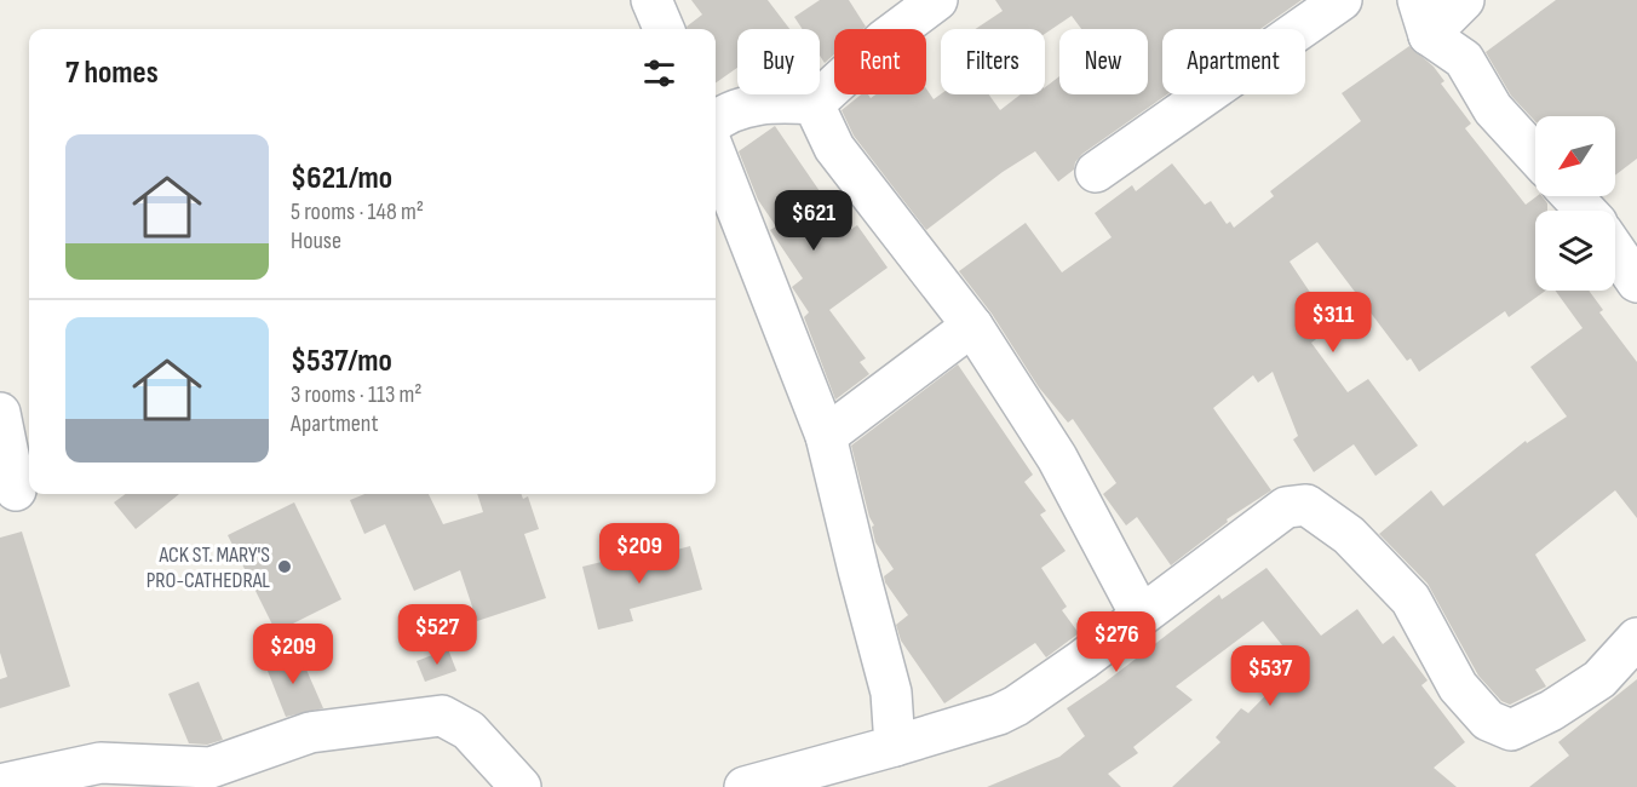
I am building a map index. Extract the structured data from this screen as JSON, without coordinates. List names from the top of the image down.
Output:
{
  "places": ["ACK ST. MARY'S PRO-CATHEDRAL"],
  "north": "bottom left",
  "page": {
    "chip": [
      "Buy",
      "Rent",
      "Filters",
      "New",
      "Apartment"
    ],
    "heading": "7 homes",
    "list": [
      {
        "name": "$621/mo",
        "note": "5 rooms · 148 m² · House"
      },
      {
        "name": "$537/mo",
        "note": "3 rooms · 113 m² · Apartment"
      }
    ],
    "price": [
      "$621",
      "$311",
      "$209",
      "$527",
      "$276",
      "$209",
      "$537"
    ]
  }
}
